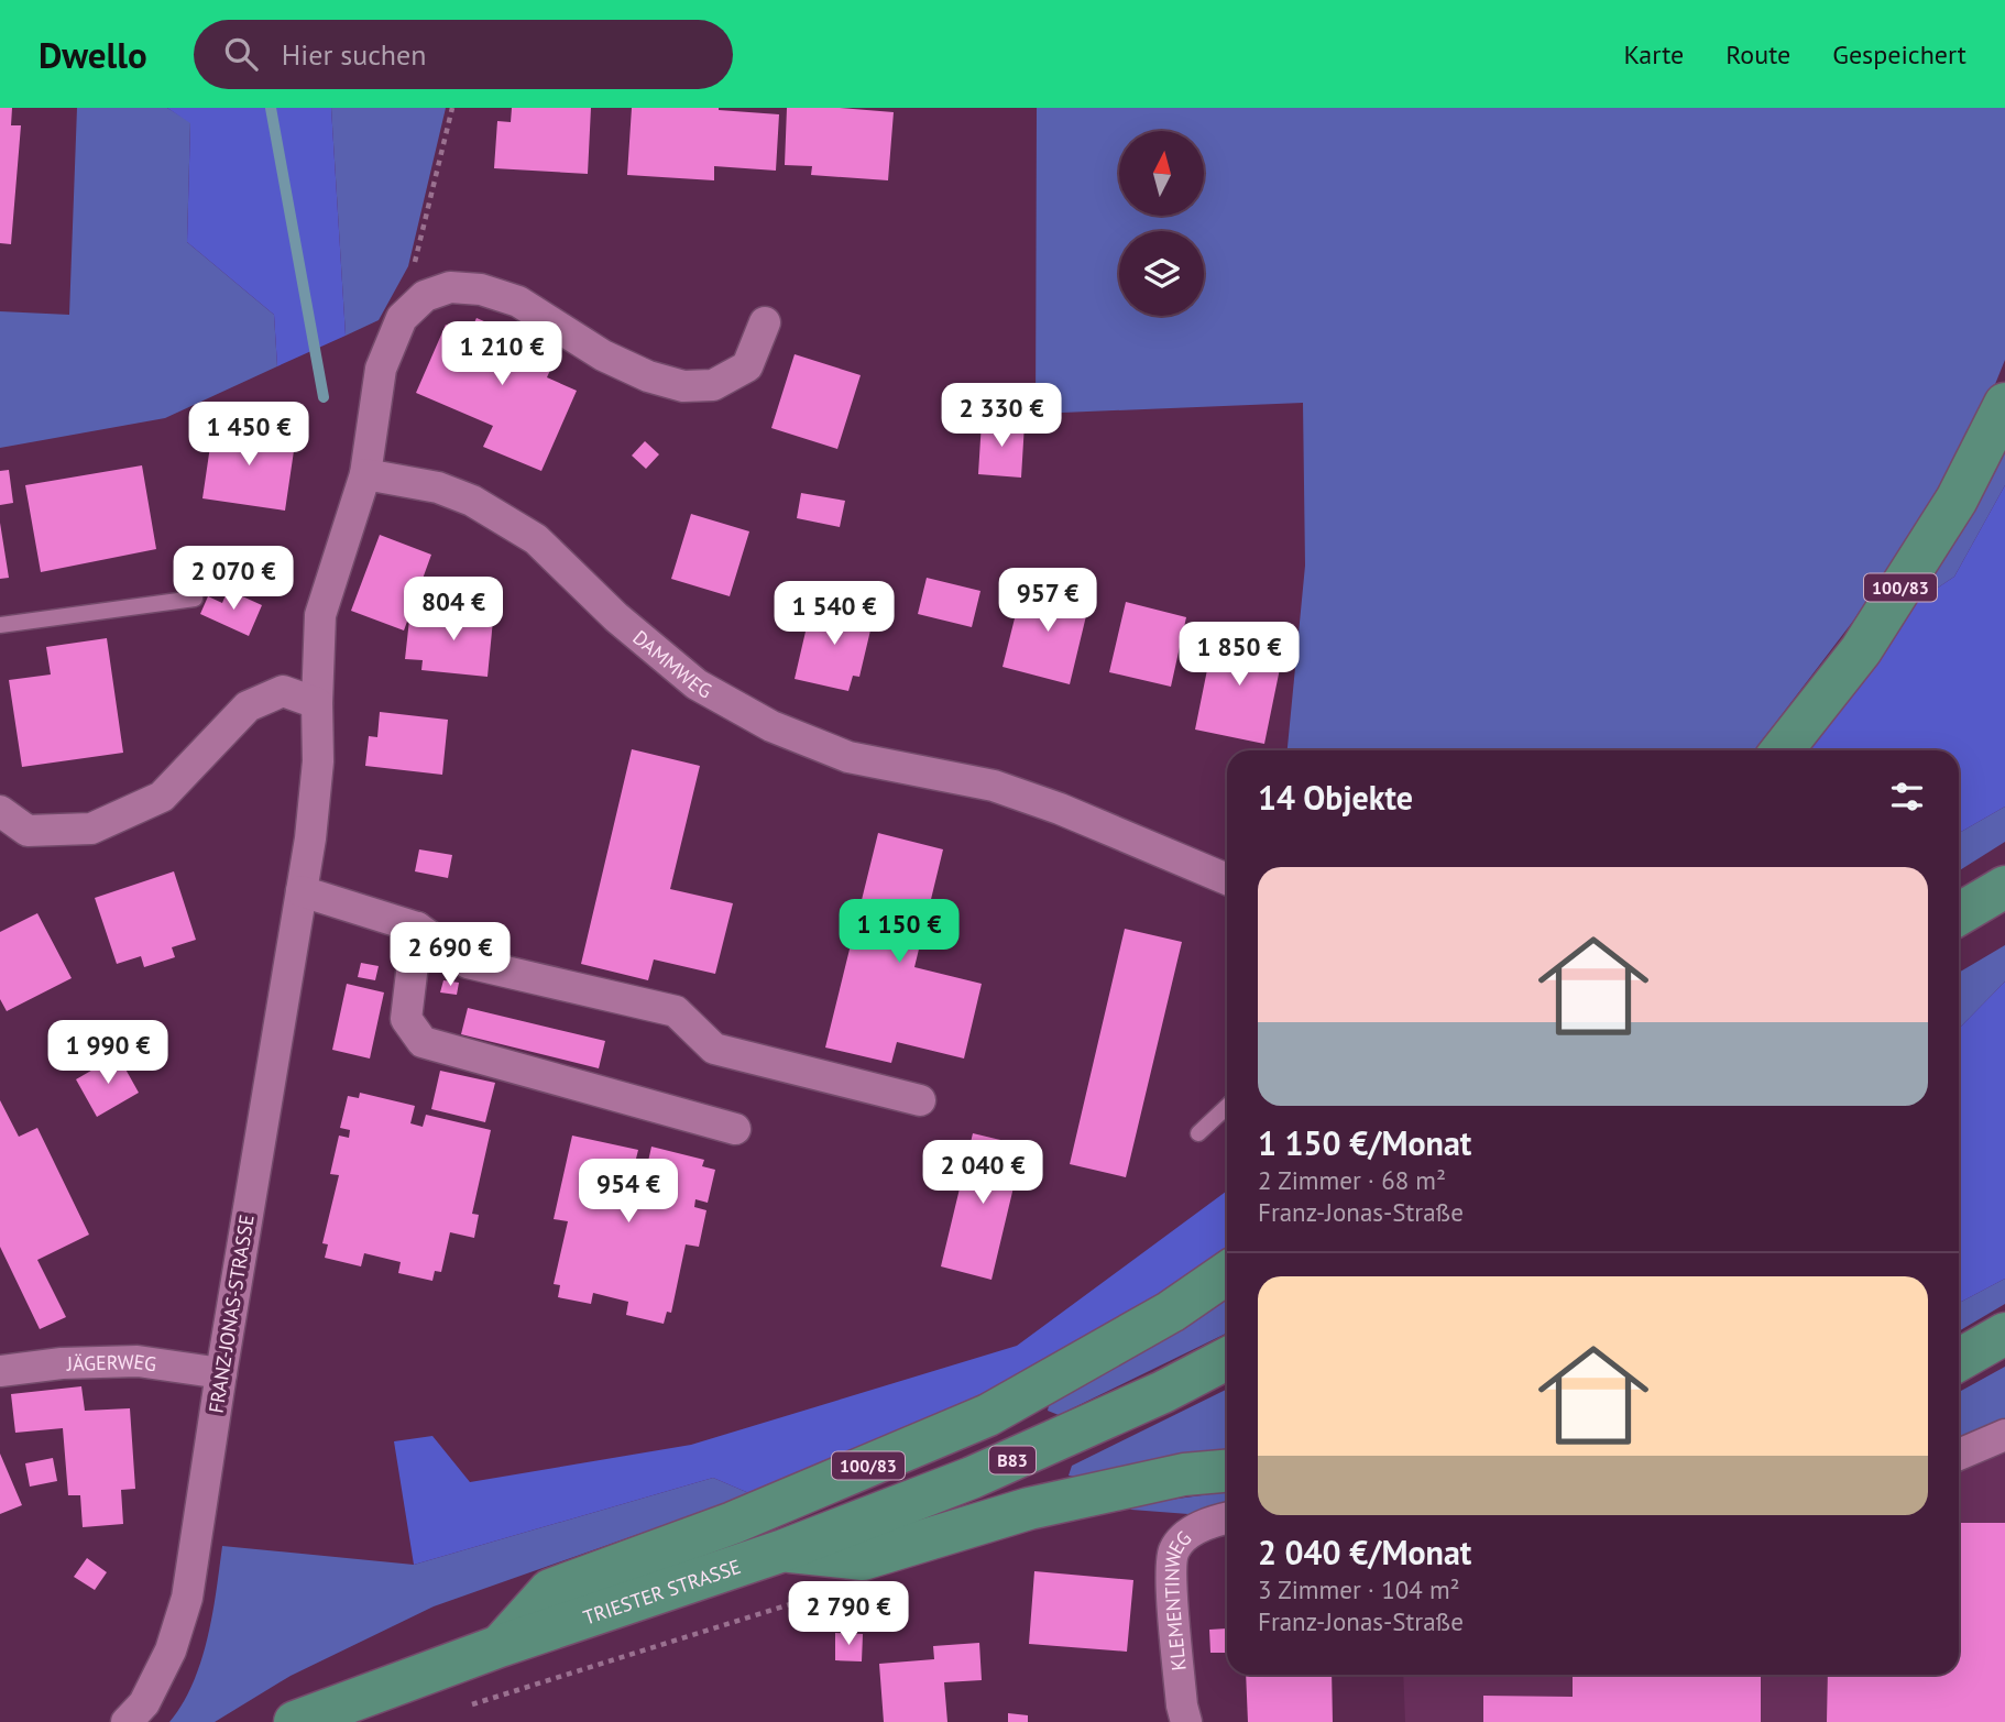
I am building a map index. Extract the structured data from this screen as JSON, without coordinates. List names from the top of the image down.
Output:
{
  "streets": {
    "main road": ["100/83", "B83", "TRIESTER STRASSE"],
    "street": [
      "DAMMWEG",
      "FRANZ-JONAS-STRASSE",
      "JÄGERWEG",
      "KLEMENTINWEG"
    ]
  },
  "crossings": [
    ["100/83", "TRIESTER STRASSE"],
    ["FRANZ-JONAS-STRASSE", "JÄGERWEG"]
  ],
  "north": "top",
  "page": {
    "header": "Dwello",
    "search": "Hier suchen",
    "nav": ["Karte", "Route", "Gespeichert"],
    "price": [
      "1 210 €",
      "2 330 €",
      "1 450 €",
      "2 070 €",
      "957 €",
      "804 €",
      "1 540 €",
      "1 850 €",
      "1 150 €",
      "2 690 €",
      "1 990 €",
      "2 040 €",
      "954 €",
      "2 790 €"
    ],
    "heading": "14 Objekte",
    "list": [
      {
        "name": "1 150 €/Monat",
        "note": "2 Zimmer · 68 m² · Franz-Jonas-Straße"
      },
      {
        "name": "2 040 €/Monat",
        "note": "3 Zimmer · 104 m² · Franz-Jonas-Straße"
      }
    ]
  }
}
